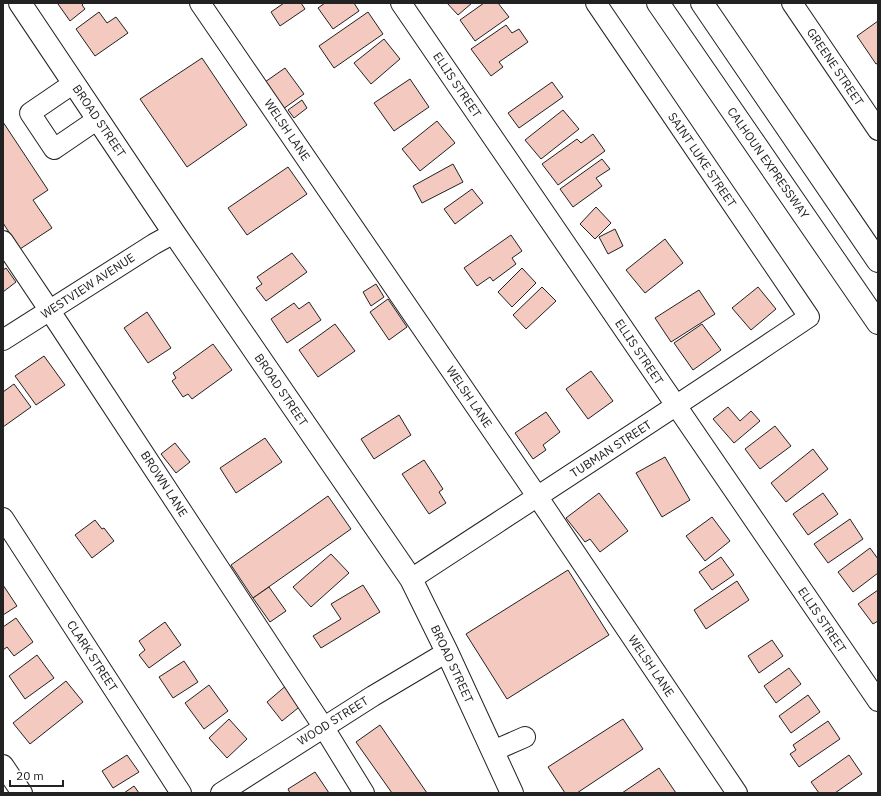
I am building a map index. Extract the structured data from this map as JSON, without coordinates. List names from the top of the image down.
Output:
{
  "streets": {
    "main road": ["BROAD STREET", "CALHOUN EXPRESSWAY"],
    "street": [
      "GREENE STREET",
      "ELLIS STREET",
      "WELSH LANE",
      "SAINT LUKE STREET",
      "WESTVIEW AVENUE",
      "TUBMAN STREET",
      "BROWN LANE",
      "CLARK STREET",
      "WOOD STREET"
    ]
  },
  "crossings": [
    ["ELLIS STREET", "TUBMAN STREET"],
    ["BROAD STREET", "WESTVIEW AVENUE"],
    ["BROAD STREET", "TUBMAN STREET"],
    ["BROAD STREET", "WOOD STREET"],
    ["WELSH LANE", "TUBMAN STREET"],
    ["SAINT LUKE STREET", "TUBMAN STREET"],
    ["WESTVIEW AVENUE", "BROWN LANE"],
    ["BROWN LANE", "WOOD STREET"]
  ],
  "scale_bar": "20 m"
}
